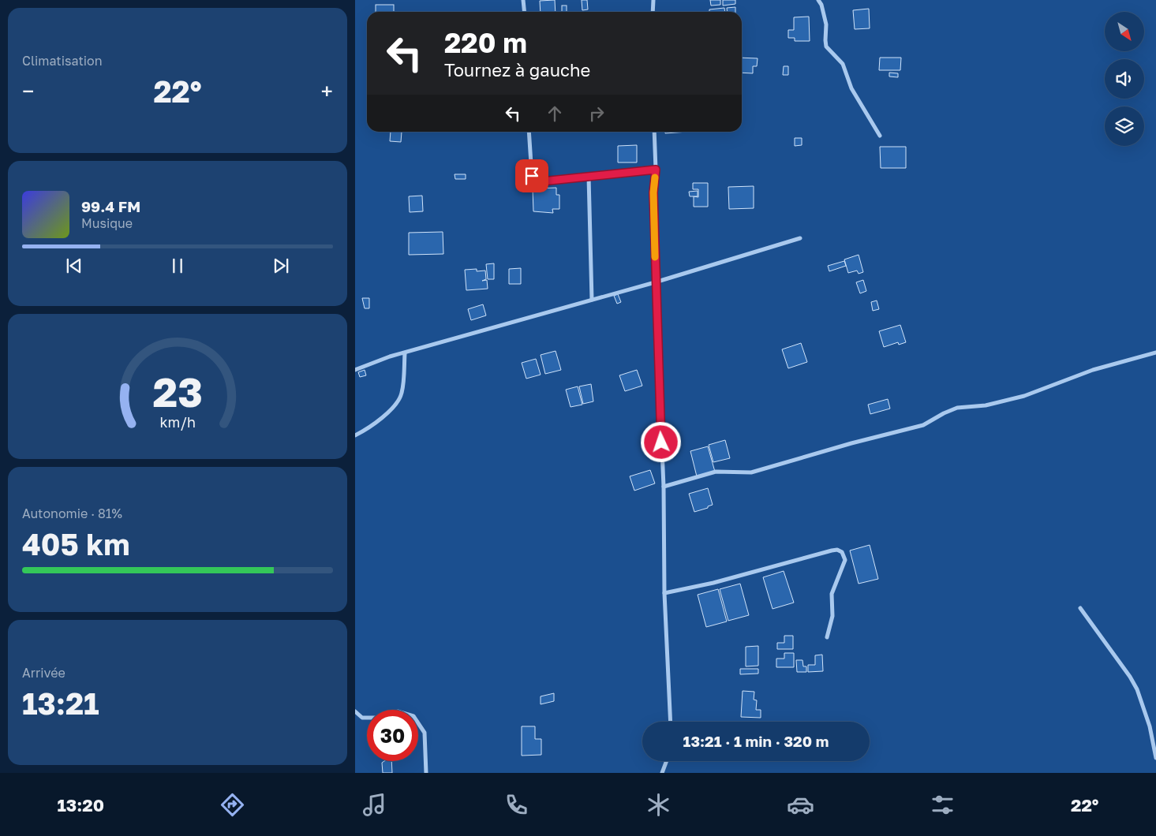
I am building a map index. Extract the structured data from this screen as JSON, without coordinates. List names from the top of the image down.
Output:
{
  "north": "bottom right",
  "page": {
    "tile": [
      "Climatisation",
      ["Autonomie · 81%", "405 km"],
      ["Arrivée", "13:21"]
    ],
    "turn": ["220 m", "Tournez à gauche"],
    "heat": ["−", "22°", "+"],
    "song": ["99.4 FM", "Musique"],
    "limit": "30",
    "trip": "13:21 · 1 min · 320 m",
    "tabs": ["13:20", "22°"],
    "gauge": ["23", "km/h"]
  }
}
